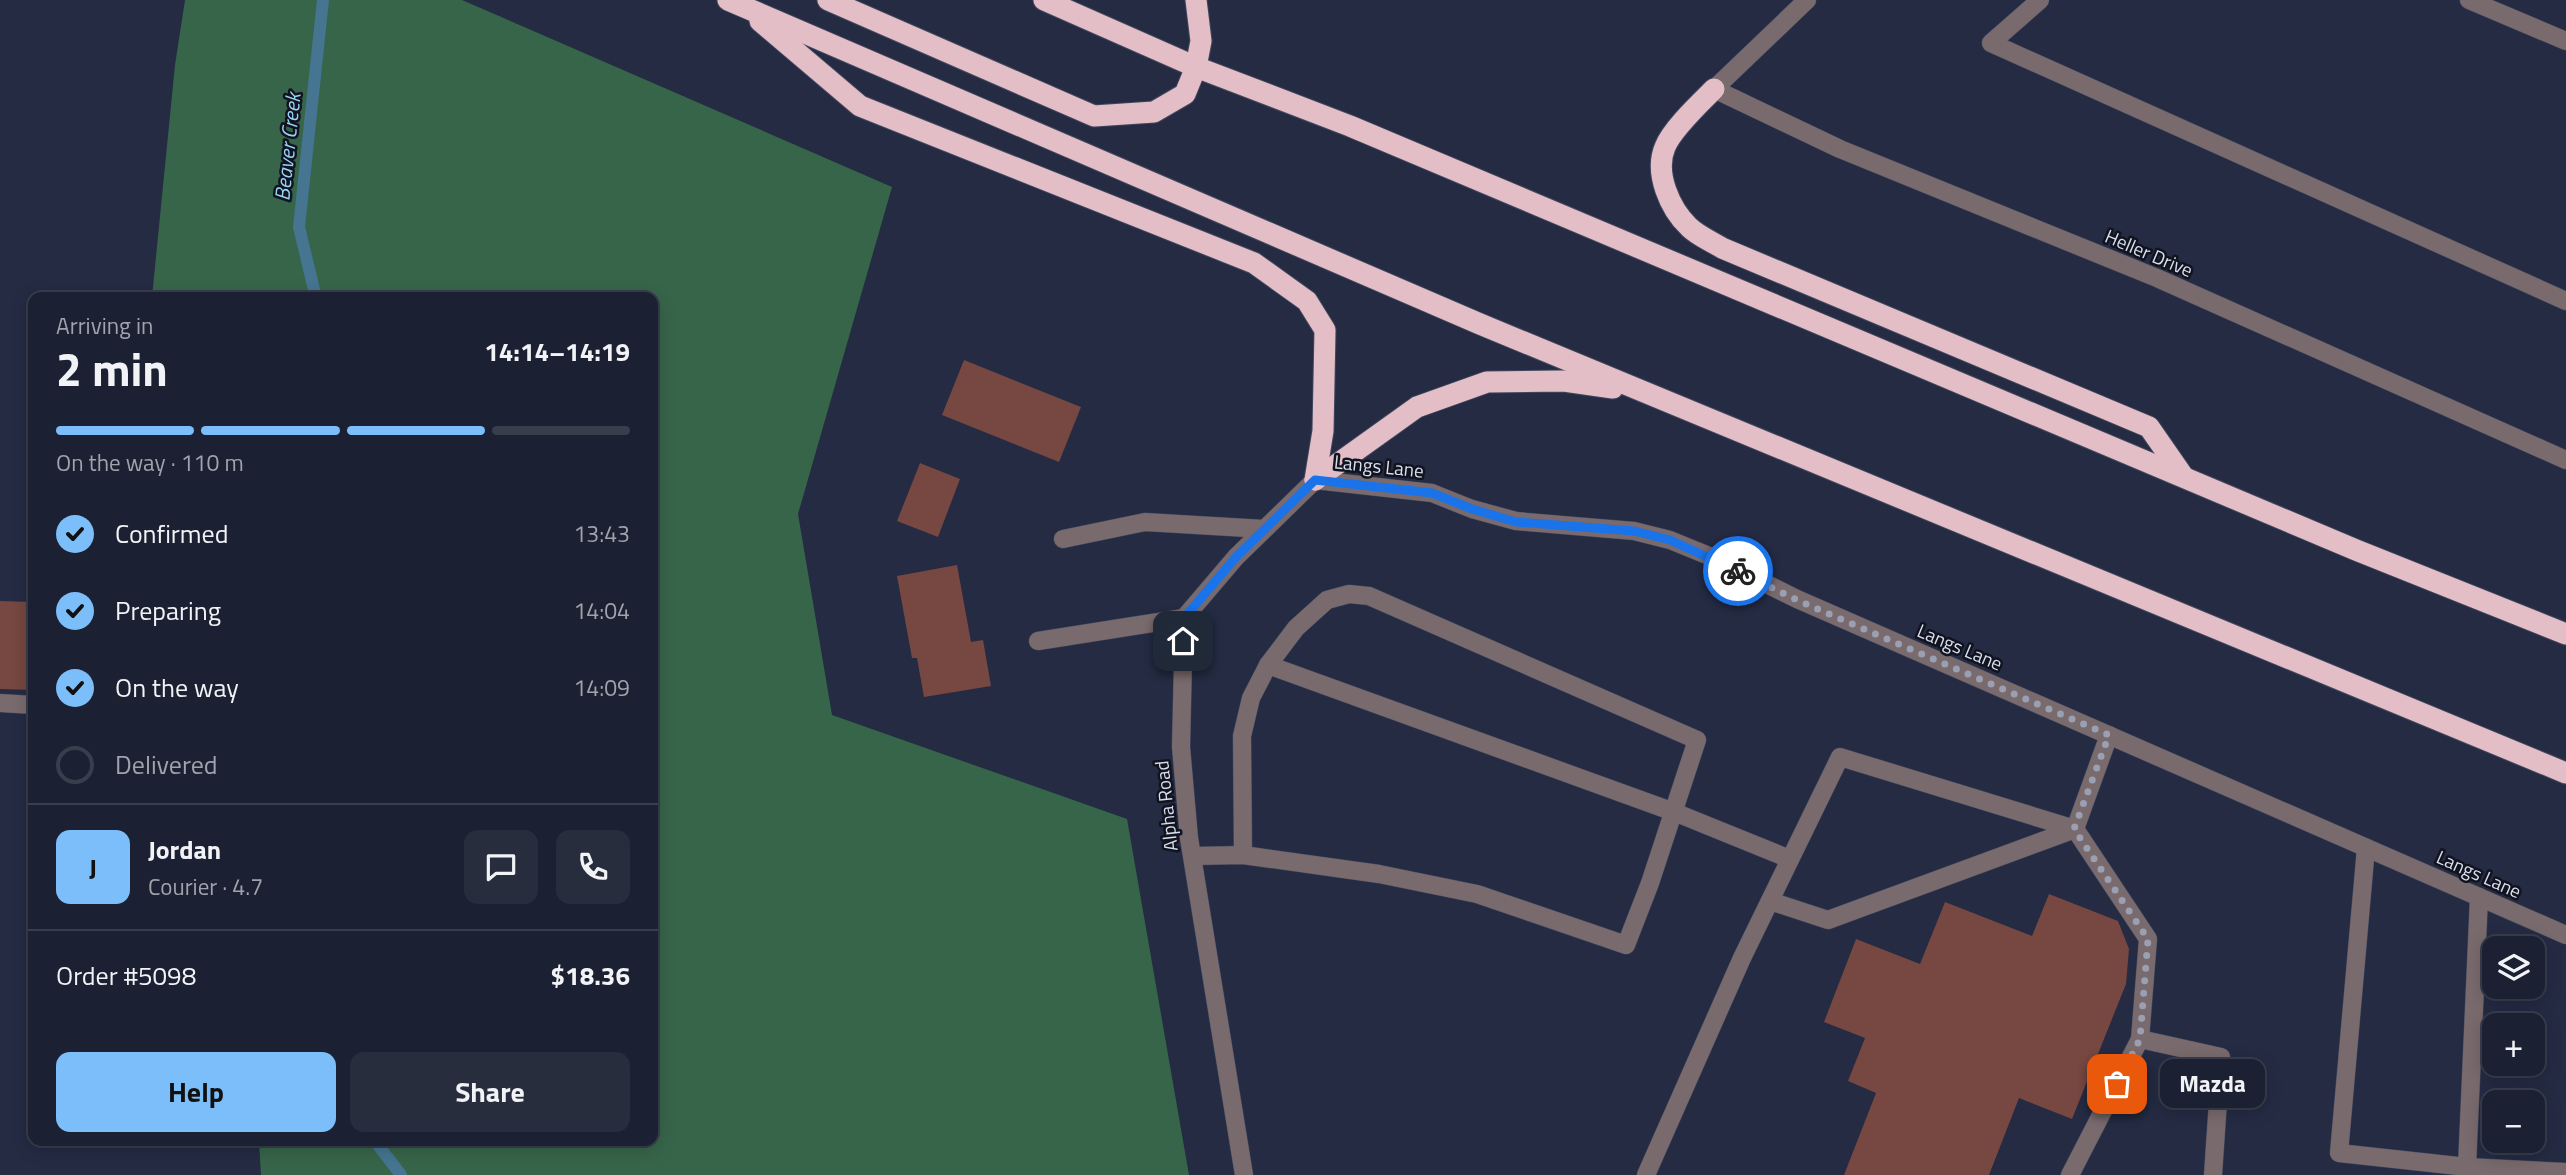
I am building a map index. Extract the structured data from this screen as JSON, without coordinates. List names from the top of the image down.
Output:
{
  "streets": {
    "street": ["Heller Drive", "Langs Lane", "Alpha Road"]
  },
  "water": ["Beaver Creek"],
  "places": ["Mazda"],
  "page": {
    "heading": ["2 min", "Arriving in", "14:14–14:19"],
    "panel": [
      "Jordan",
      "Courier · 4.7",
      "Order #5098",
      "$18.36"
    ],
    "bar": "On the way · 110 m",
    "list": [
      ["Confirmed", "13:43"],
      ["Preparing", "14:04"],
      ["On the way", "14:09"],
      "Delivered"
    ],
    "round": "J",
    "map_buttons": ["+", "−"],
    "buttons": ["Help", "Share"],
    "bubble": "Mazda"
  }
}
